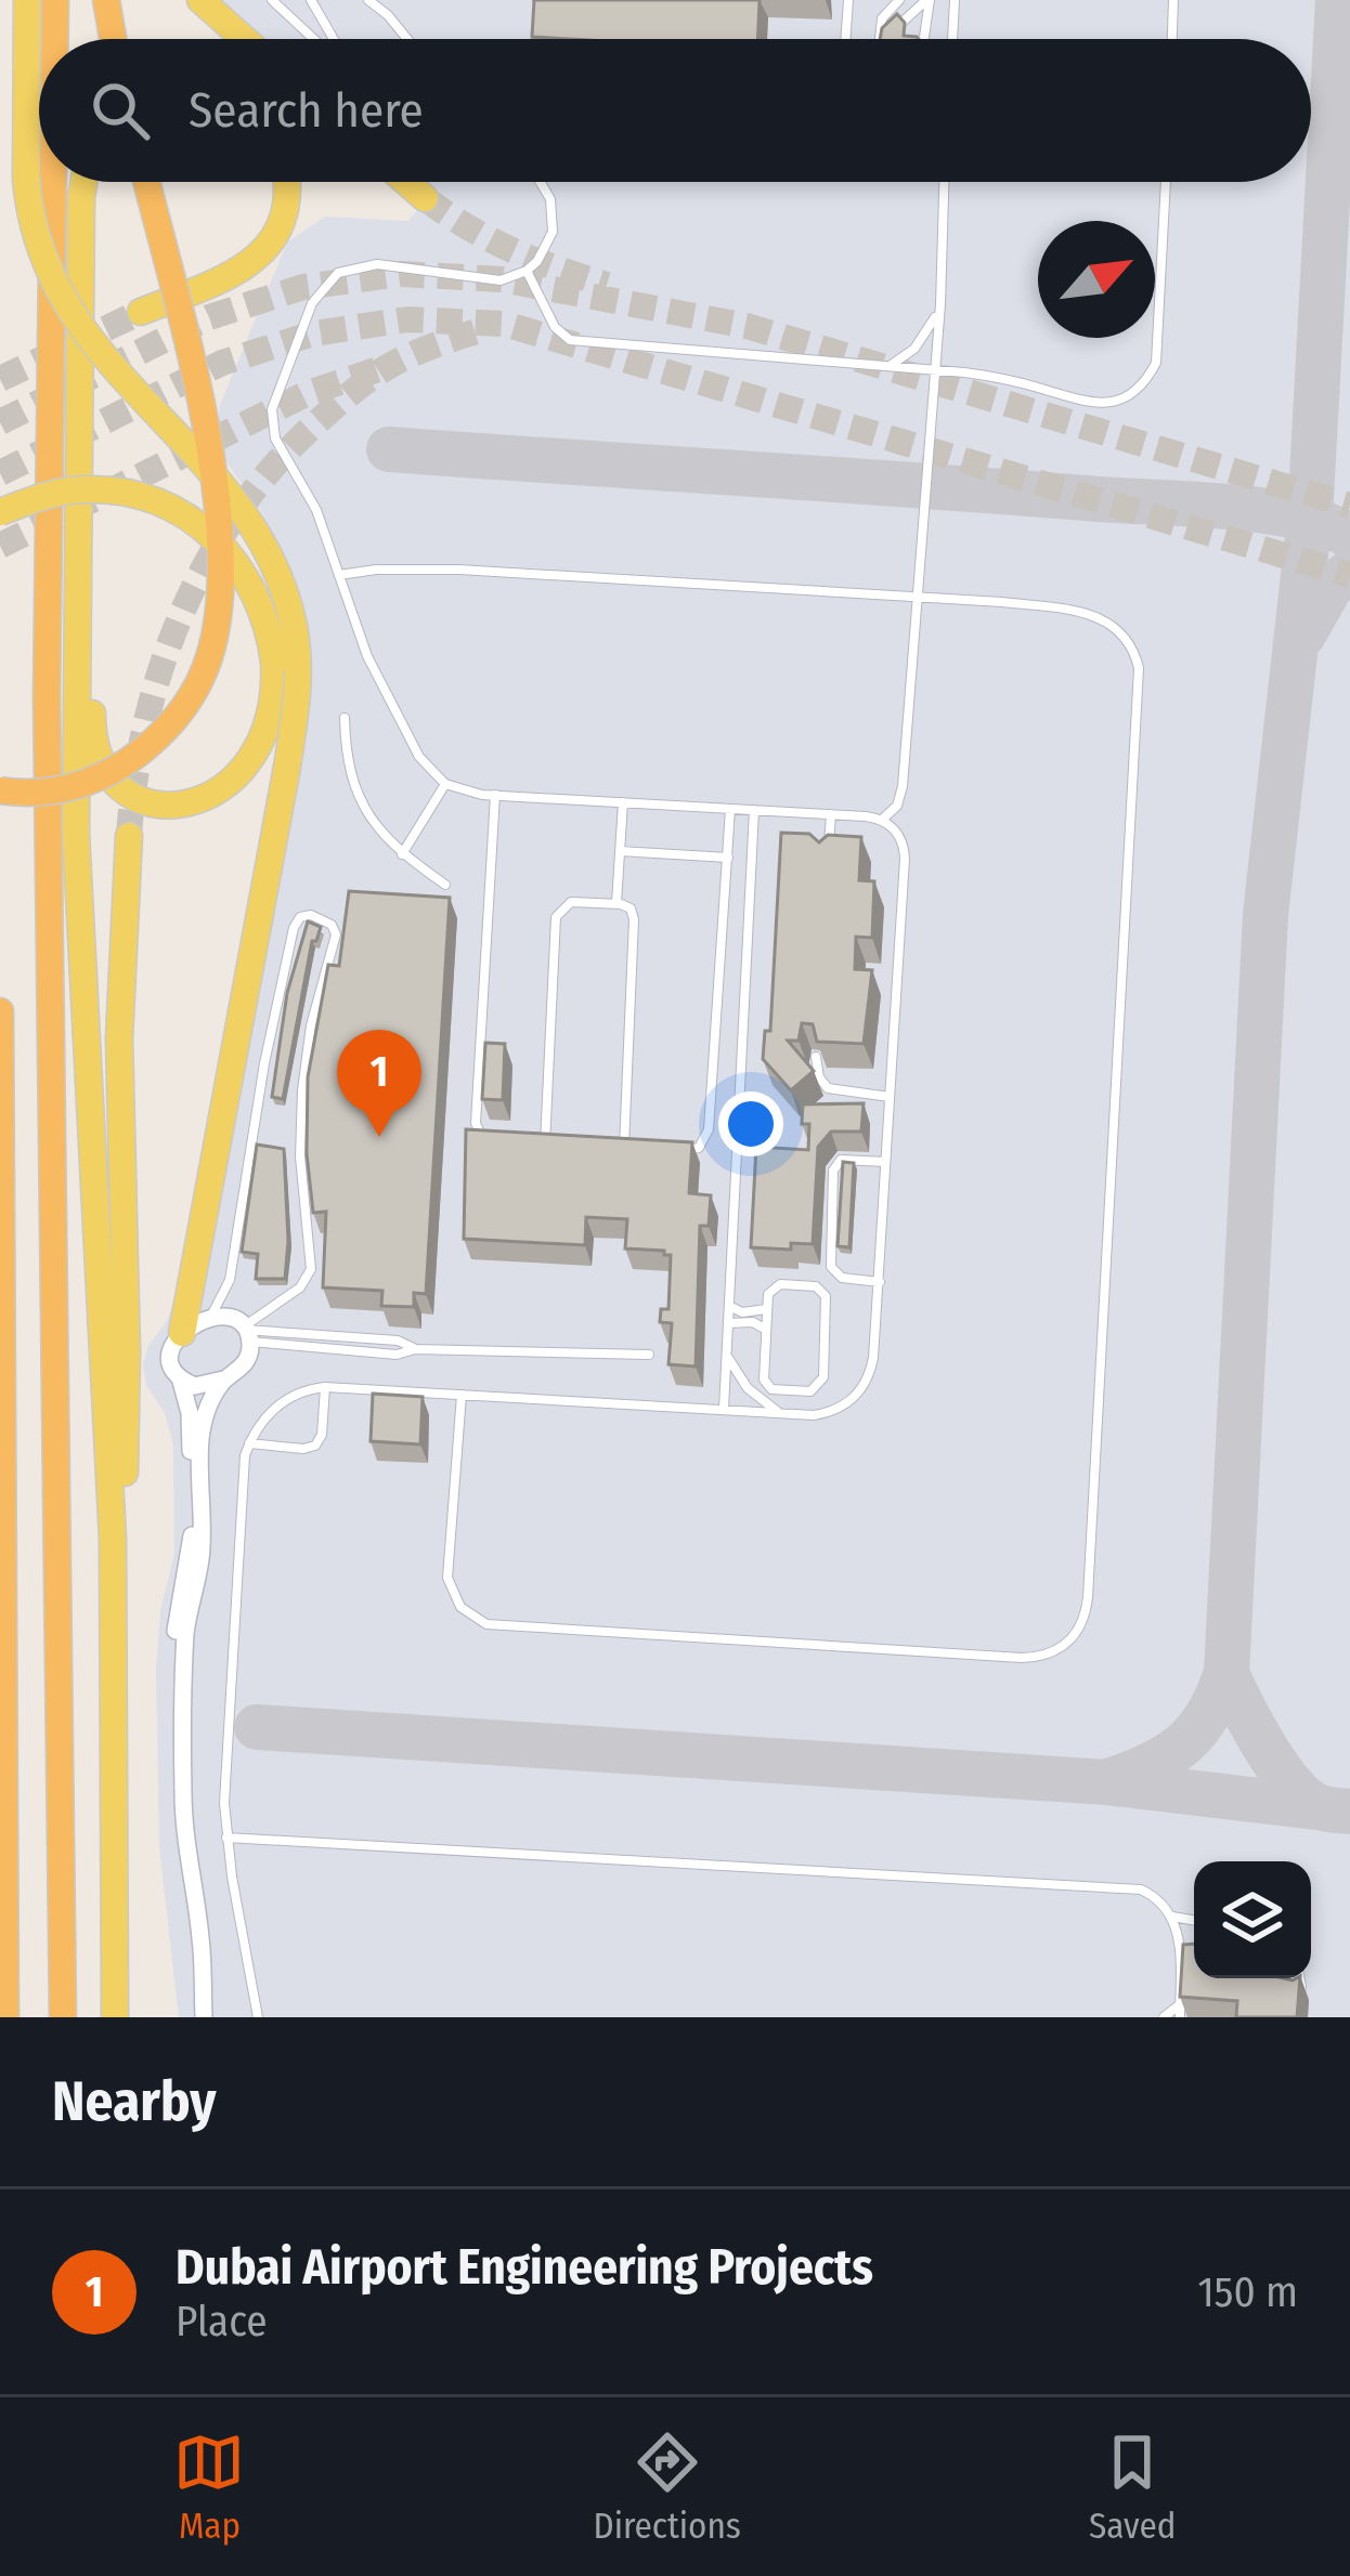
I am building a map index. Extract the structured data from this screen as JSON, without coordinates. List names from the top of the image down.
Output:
{
  "north": "top right",
  "page": {
    "search": "Search here",
    "pins": "1",
    "heading": "Nearby",
    "list": [
      {
        "mark": "1",
        "name": "Dubai Airport Engineering Projects",
        "note": "Place",
        "value": "150 m"
      }
    ],
    "nav": ["Map", "Directions", "Saved"]
  }
}
